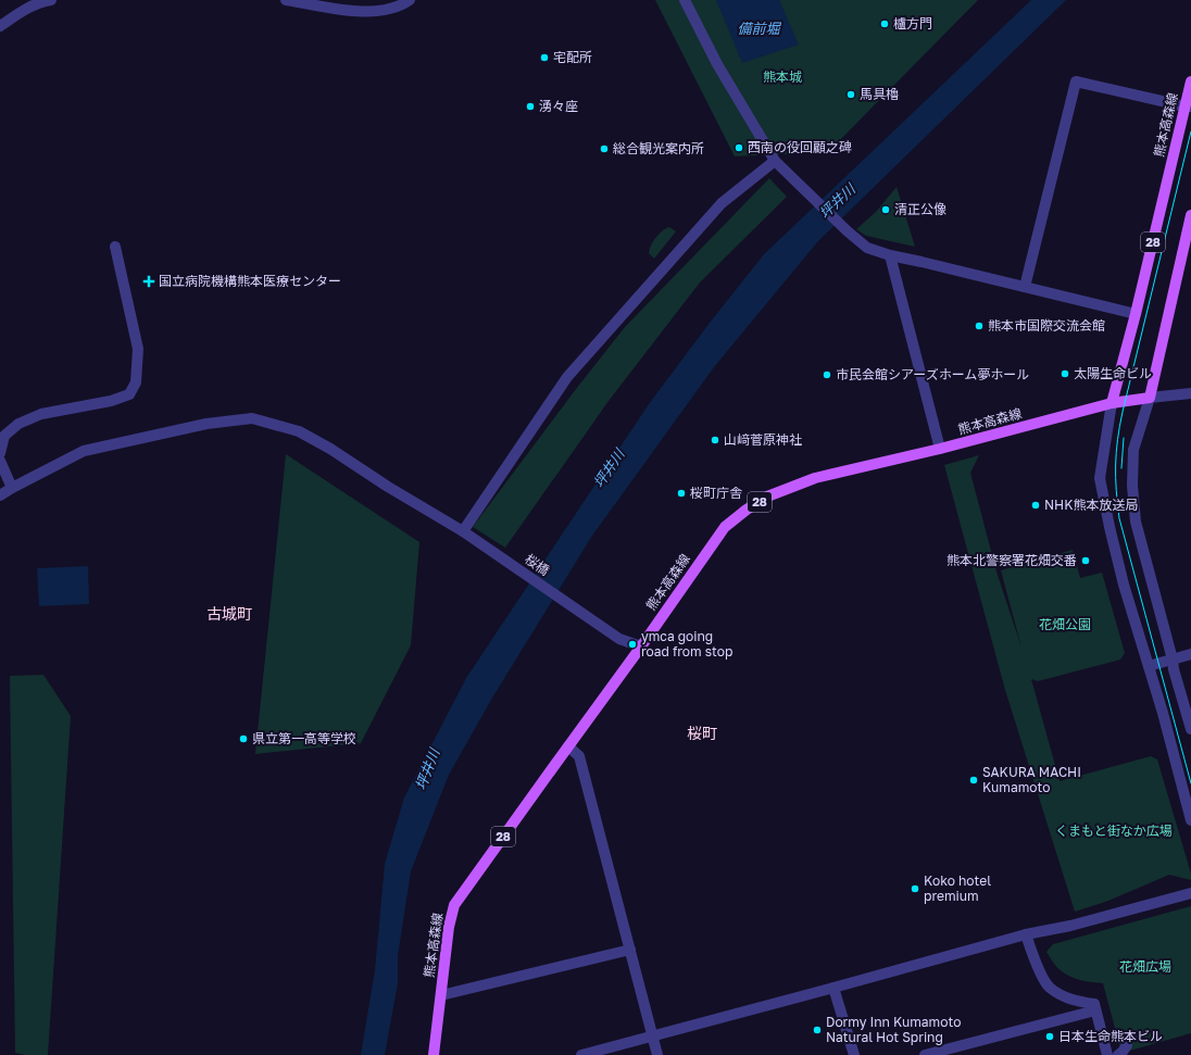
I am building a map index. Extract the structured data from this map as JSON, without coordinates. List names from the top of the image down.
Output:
{
  "streets": {
    "main road": ["熊本高森線", "28"],
    "street": ["桜橋"]
  },
  "crossings": [
    ["熊本高森線", "28"],
    ["熊本高森線", "桜橋"]
  ],
  "districts": ["古城町", "桜町"],
  "water": ["備前堀", "坪井川"],
  "parks": [
    "熊本城",
    "花畑公園",
    "くまもと街なか広場",
    "花畑広場"
  ],
  "places": {
    "other": [
      "櫨方門",
      "宅配所",
      "馬具櫓",
      "湧々座",
      "西南の役回顧之碑",
      "総合観光案内所",
      "清正公像",
      "熊本市国際交流会館",
      "太陽生命ビル",
      "市民会館シアーズホーム夢ホール",
      "山﨑菅原神社",
      "桜町庁舎",
      "NHK熊本放送局",
      "熊本北警察署花畑交番",
      "ymca going road from stop",
      "県立第一高等学校",
      "SAKURA MACHI Kumamoto",
      "Koko hotel premium",
      "Dormy Inn Kumamoto Natural Hot Spring",
      "日本生命熊本ビル"
    ],
    "health": ["国立病院機構熊本医療センター"]
  }
}
